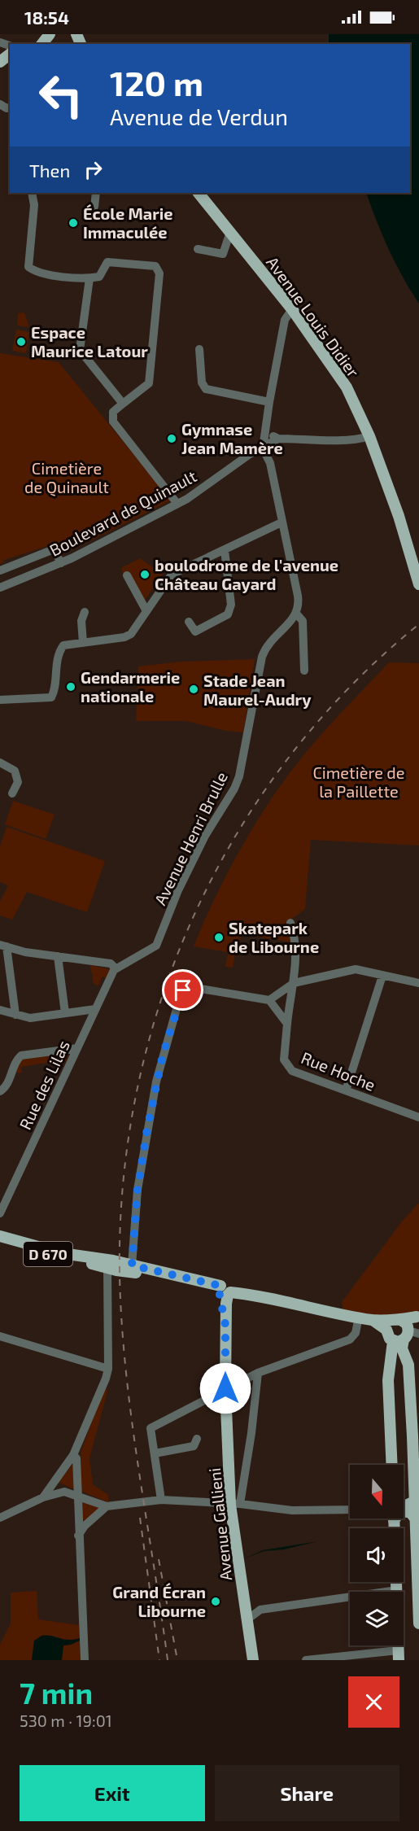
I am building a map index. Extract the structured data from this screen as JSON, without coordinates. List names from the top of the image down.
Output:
{
  "streets": {
    "main road": ["Avenue Louis Didier", "D 670", "Avenue Gallieni"],
    "street": [
      "Boulevard de Quinault",
      "Avenue Henri Brulle",
      "Rue Hoche",
      "Rue des Lilas"
    ]
  },
  "crossings": [
    ["Avenue Henri Brulle", "Rue des Lilas"],
    ["D 670", "Avenue Gallieni"]
  ],
  "parks": ["Cimetière de Quinault", "Cimetière de la Paillette"],
  "places": [
    "École Marie Immaculée",
    "Espace Maurice Latour",
    "Gymnase Jean Mamère",
    "boulodrome de l'avenue Château Gayard",
    "Gendarmerie nationale",
    "Stade Jean Maurel-Audry",
    "Skatepark de Libourne",
    "Grand Écran Libourne"
  ],
  "north": "bottom",
  "page": {
    "status": "18:54",
    "turn": ["120 m", "Avenue de Verdun"],
    "then": "Then",
    "heading": ["7 min", "530 m · 19:01"],
    "buttons": ["Exit", "Share"]
  }
}
